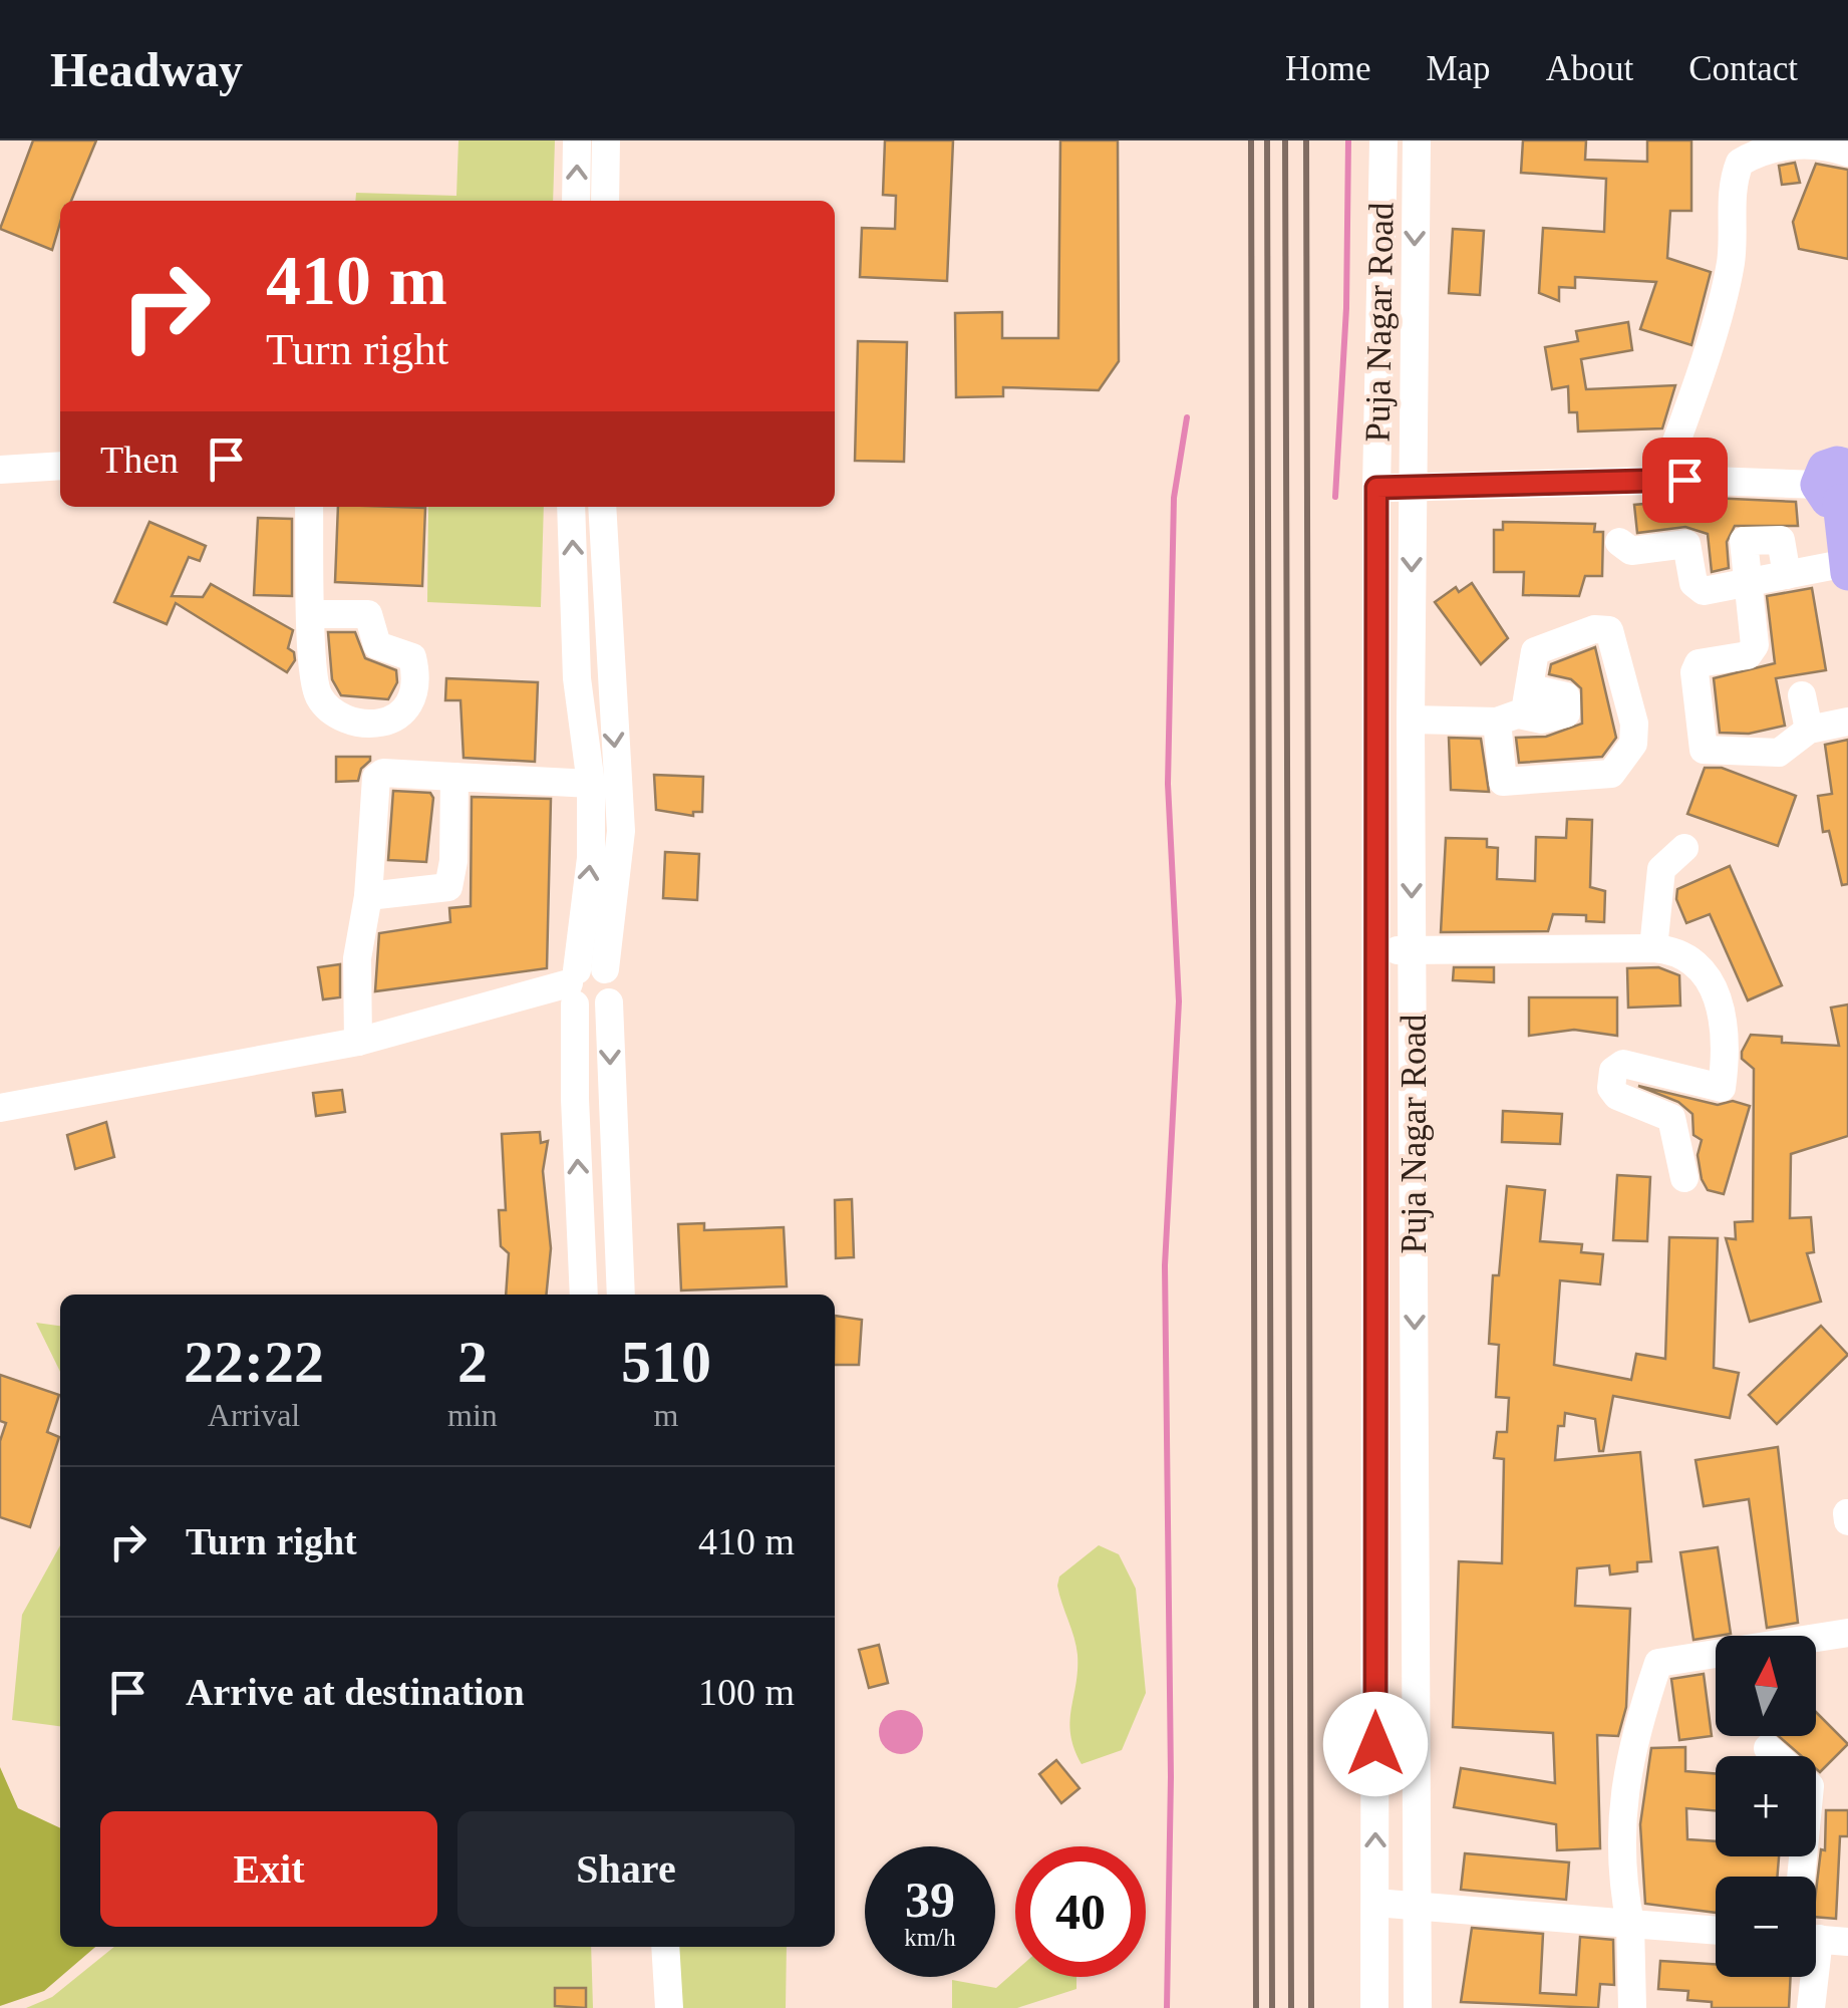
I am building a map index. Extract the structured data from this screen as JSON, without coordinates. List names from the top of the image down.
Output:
{
  "streets": {
    "street": ["Puja Nagar Road"]
  },
  "north": "top",
  "page": {
    "header": "Headway",
    "nav": [
      "Home",
      "Map",
      "About",
      "Contact"
    ],
    "turn": ["410 m", "Turn right"],
    "then": "Then",
    "eta": [
      "22:22",
      "Arrival",
      "2",
      "min",
      "510",
      "m"
    ],
    "list": [
      {
        "name": "Turn right",
        "value": "410 m"
      },
      {
        "name": "Arrive at destination",
        "value": "100 m"
      }
    ],
    "map_buttons": ["+", "−"],
    "buttons": ["Exit", "Share"],
    "speed": "39 km/h",
    "limit": "40"
  }
}
